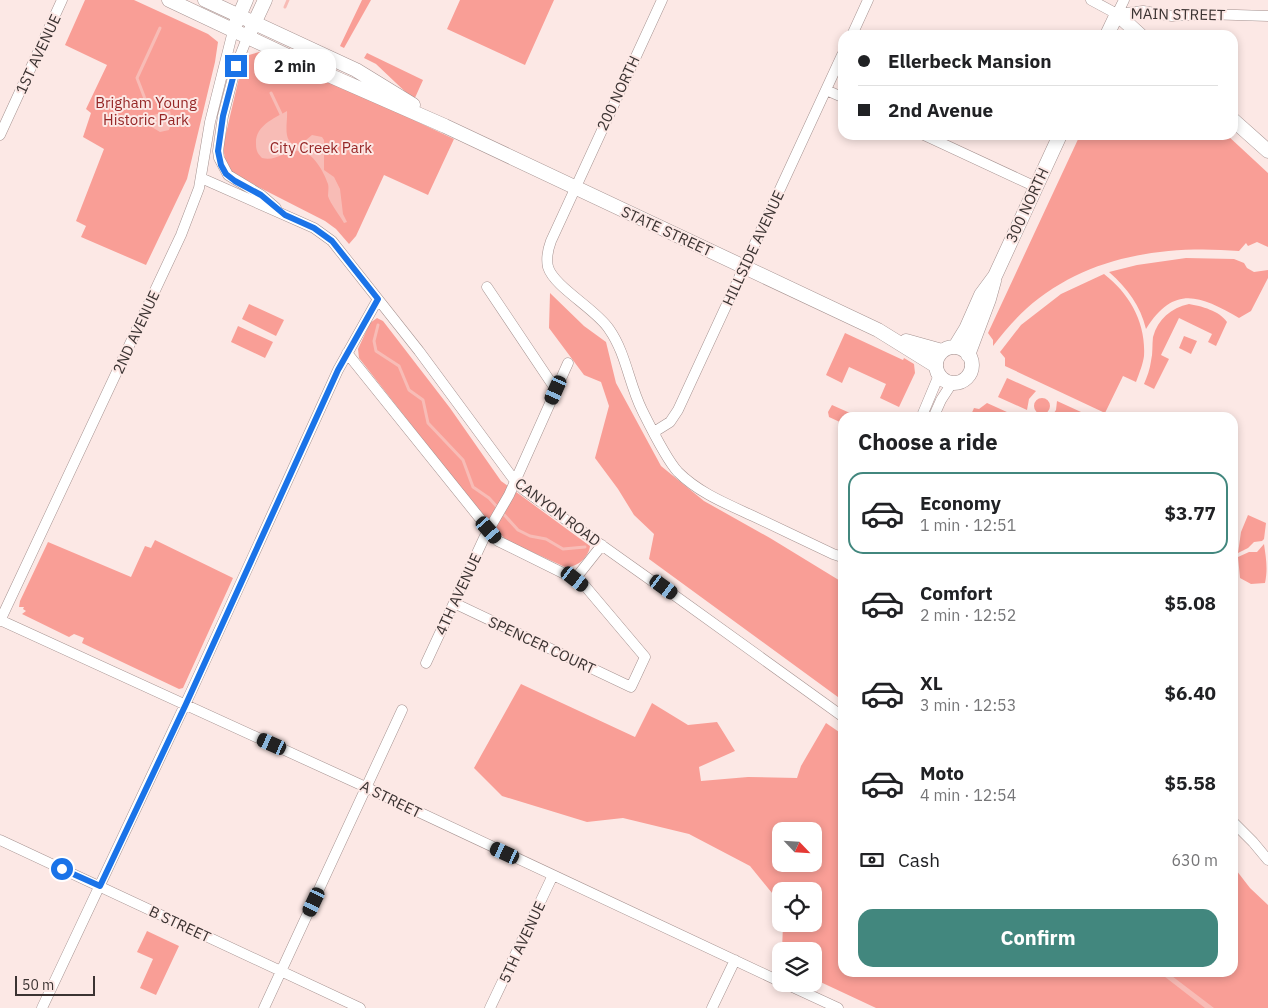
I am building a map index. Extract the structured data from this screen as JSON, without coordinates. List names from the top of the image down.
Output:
{
  "streets": {
    "main road": ["300 NORTH", "STATE STREET"],
    "street": [
      "MAIN STREET",
      "1ST AVENUE",
      "200 NORTH",
      "HILLSIDE AVENUE",
      "2ND AVENUE",
      "CANYON ROAD",
      "4TH AVENUE",
      "SPENCER COURT",
      "A STREET",
      "B STREET",
      "5TH AVENUE"
    ]
  },
  "crossings": [
    ["200 NORTH", "STATE STREET"],
    ["200 NORTH", "HILLSIDE AVENUE"],
    ["300 NORTH", "STATE STREET"],
    ["STATE STREET", "HILLSIDE AVENUE"],
    ["STATE STREET", "2ND AVENUE"],
    ["STATE STREET", "CANYON ROAD"],
    ["2ND AVENUE", "CANYON ROAD"],
    ["2ND AVENUE", "A STREET"],
    ["CANYON ROAD", "4TH AVENUE"],
    ["4TH AVENUE", "SPENCER COURT"],
    ["A STREET", "5TH AVENUE"]
  ],
  "parks": ["Brigham Young Historic Park", "City Creek Park"],
  "scale_bar": "50 m",
  "north": "bottom right",
  "page": {
    "banner": ["Ellerbeck Mansion", "2nd Avenue"],
    "bubble": "2 min",
    "heading": "Choose a ride",
    "list": [
      {
        "name": "Economy",
        "note": "1 min · 12:51",
        "value": "$3.77"
      },
      {
        "name": "Comfort",
        "note": "2 min · 12:52",
        "value": "$5.08"
      },
      {
        "name": "XL",
        "note": "3 min · 12:53",
        "value": "$6.40"
      },
      {
        "name": "Moto",
        "note": "4 min · 12:54",
        "value": "$5.58"
      }
    ],
    "pay": ["Cash", "630 m"],
    "buttons": "Confirm",
    "scale": "50 m"
  }
}
